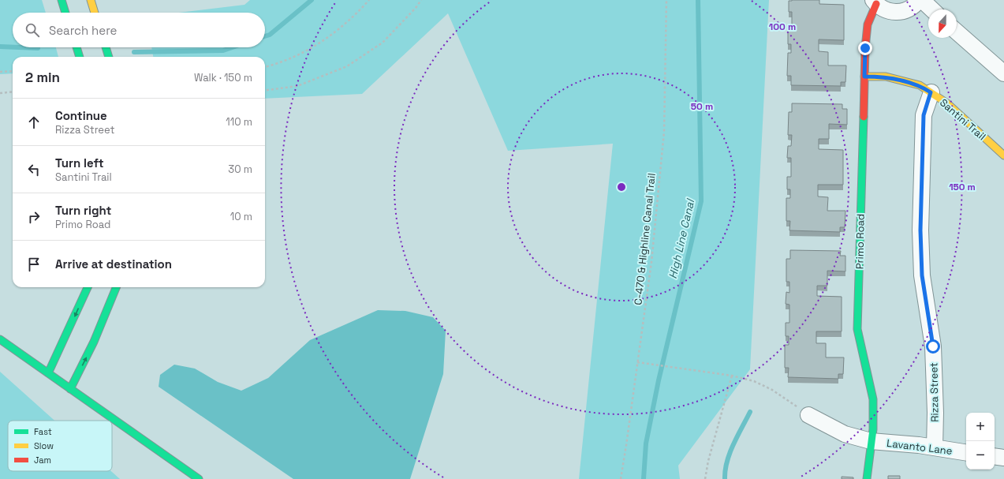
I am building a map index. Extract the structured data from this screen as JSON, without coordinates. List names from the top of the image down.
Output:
{
  "streets": {
    "street": [
      "Santini Trail",
      "Primo Road",
      "Rizza Street",
      "Lavanto Lane"
    ],
    "path": ["C-470 & Highline Canal Trail"]
  },
  "crossings": [
    ["Santini Trail", "Primo Road"],
    ["Santini Trail", "Rizza Street"],
    ["Primo Road", "Lavanto Lane"],
    ["Rizza Street", "Lavanto Lane"]
  ],
  "water": ["High Line Canal"],
  "legend": ["Fast", "Slow", "Jam"],
  "north": "bottom",
  "page": {
    "search": "Search here",
    "heading": ["2 min", "Walk · 150 m"],
    "list": [
      ["Continue", "Rizza Street", "110 m"],
      ["Turn left", "Santini Trail", "30 m"],
      ["Turn right", "Primo Road", "10 m"],
      "Arrive at destination"
    ],
    "map_buttons": ["+", "−"]
  },
  "rings": ["100 m", "50 m", "150 m"]
}
